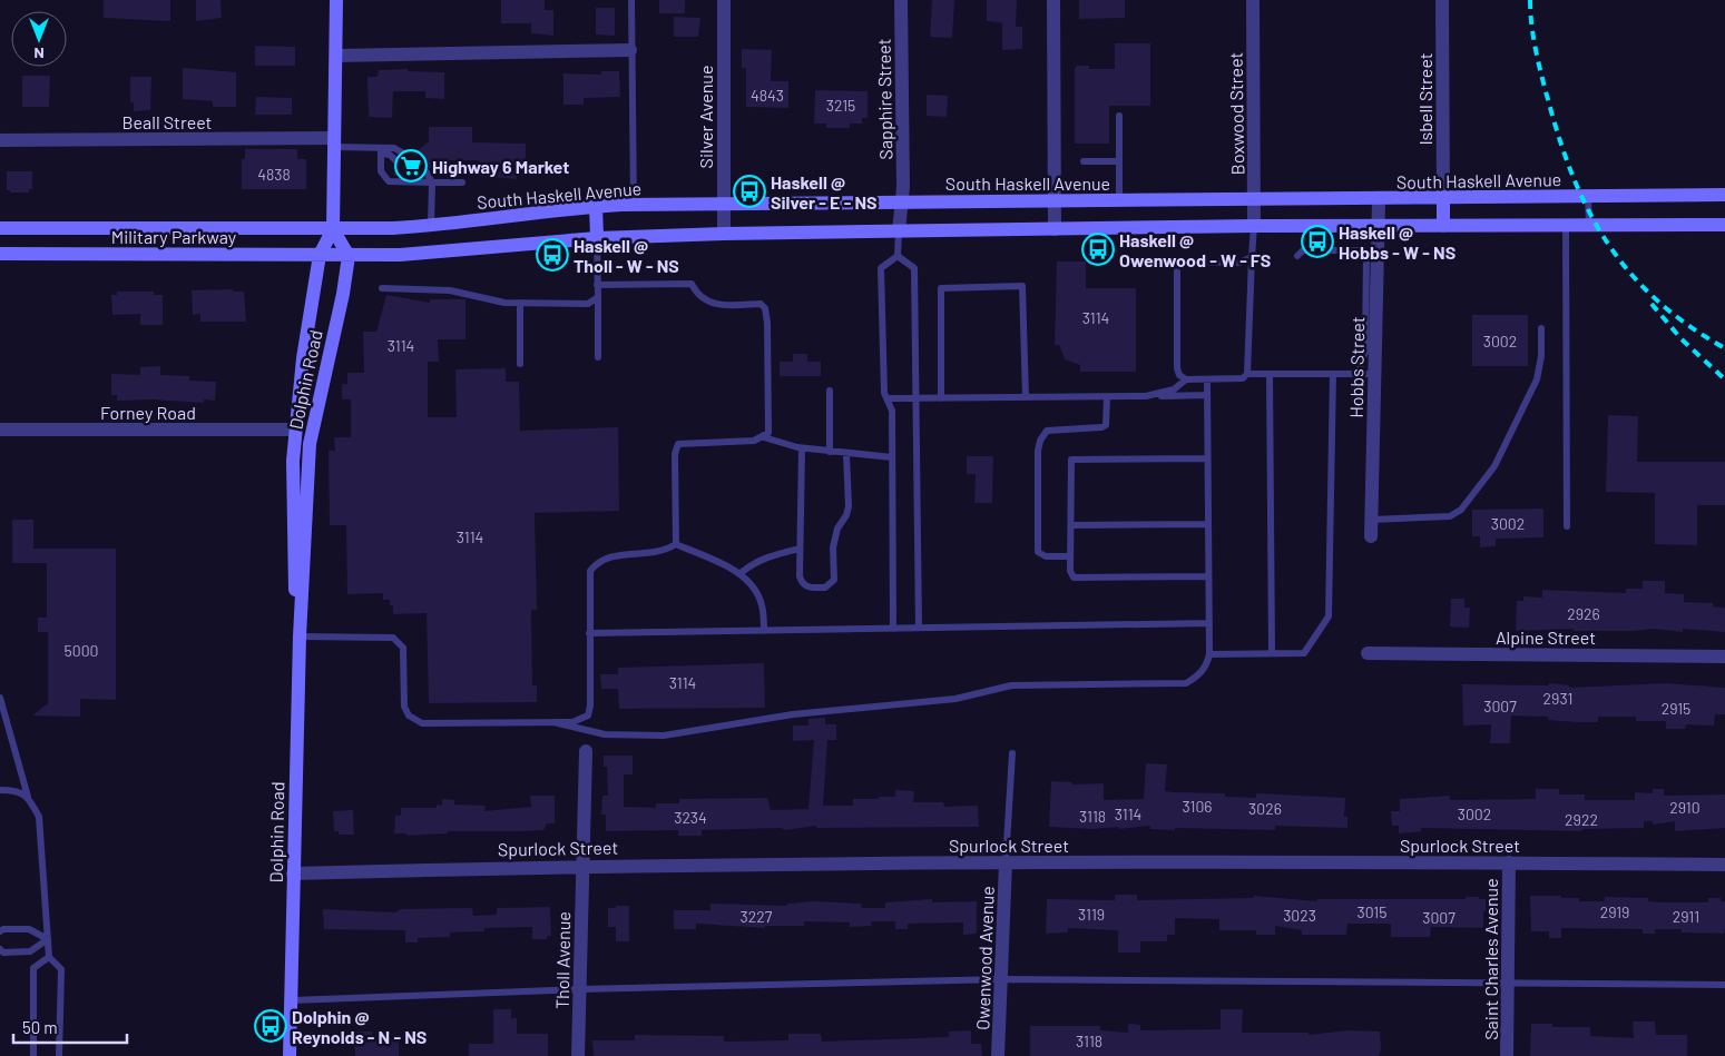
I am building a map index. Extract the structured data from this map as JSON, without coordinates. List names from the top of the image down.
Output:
{
  "streets": {
    "main road": ["South Haskell Avenue", "Military Parkway", "Dolphin Road"],
    "street": [
      "Sapphire Street",
      "Isbell Street",
      "Boxwood Street",
      "Silver Avenue",
      "Beall Street",
      "Hobbs Street",
      "Forney Road",
      "Alpine Street",
      "Spurlock Street",
      "Owenwood Avenue",
      "Saint Charles Avenue",
      "Tholl Avenue"
    ]
  },
  "crossings": [
    ["Sapphire Street", "South Haskell Avenue"],
    ["Isbell Street", "South Haskell Avenue"],
    ["Boxwood Street", "South Haskell Avenue"],
    ["Silver Avenue", "South Haskell Avenue"],
    ["Beall Street", "Dolphin Road"],
    ["South Haskell Avenue", "Military Parkway"],
    ["South Haskell Avenue", "Hobbs Street"],
    ["South Haskell Avenue", "Dolphin Road"],
    ["Military Parkway", "Dolphin Road"],
    ["Dolphin Road", "Forney Road"],
    ["Dolphin Road", "Spurlock Street"],
    ["Spurlock Street", "Owenwood Avenue"],
    ["Spurlock Street", "Saint Charles Avenue"],
    ["Spurlock Street", "Tholl Avenue"]
  ],
  "places": {
    "supermarket": ["Highway 6 Market"],
    "bus stop": [
      "Haskell @ Silver - E - NS",
      "Haskell @ Hobbs - W - NS",
      "Haskell @ Owenwood - W - FS",
      "Haskell @ Tholl - W - NS",
      "Dolphin @ Reynolds - N - NS"
    ]
  },
  "house_numbers": [
    "4843",
    "3215",
    "4838",
    "3114",
    "3002",
    "3114",
    "3002",
    "3114",
    "2926",
    "5000",
    "3114",
    "2931",
    "3007",
    "2915",
    "3106",
    "2910",
    "3026",
    "3114",
    "3002",
    "3118",
    "3234",
    "2922",
    "3015",
    "2919",
    "3119",
    "3023",
    "3227",
    "2911",
    "3007",
    "3118"
  ],
  "scale_bar": "50 m",
  "north": "bottom"
}
